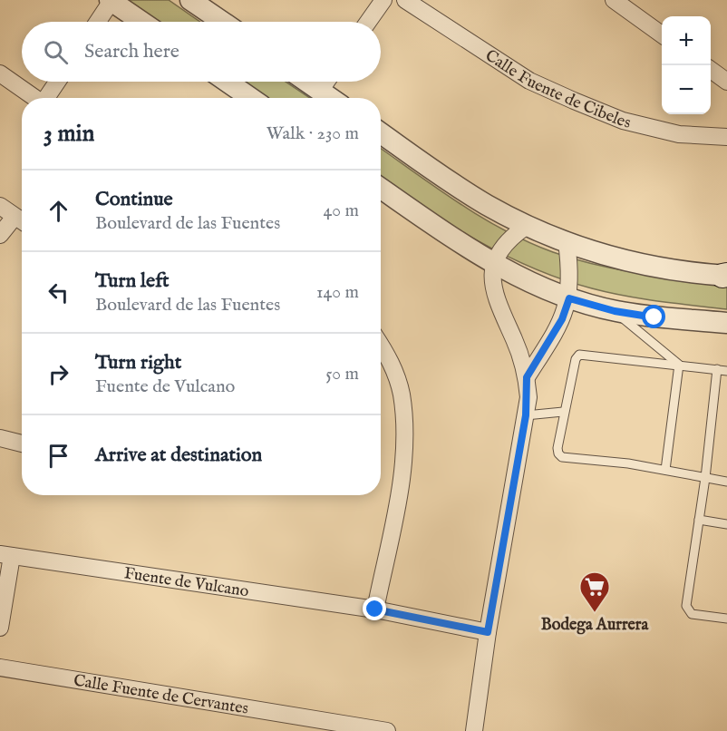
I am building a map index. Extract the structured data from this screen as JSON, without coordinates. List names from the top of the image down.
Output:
{
  "streets": {
    "street": ["Calle Fuente de Cibeles", "Fuente de Vulcano", "Calle Fuente de Cervantes"]
  },
  "places": {
    "supermarket": ["Bodega Aurrera"]
  },
  "page": {
    "map_buttons": ["+", "−"],
    "search": "Search here",
    "heading": ["3 min", "Walk · 230 m"],
    "list": [
      ["Continue", "Boulevard de las Fuentes", "40 m"],
      ["Turn left", "Boulevard de las Fuentes", "140 m"],
      ["Turn right", "Fuente de Vulcano", "50 m"],
      "Arrive at destination"
    ]
  }
}
